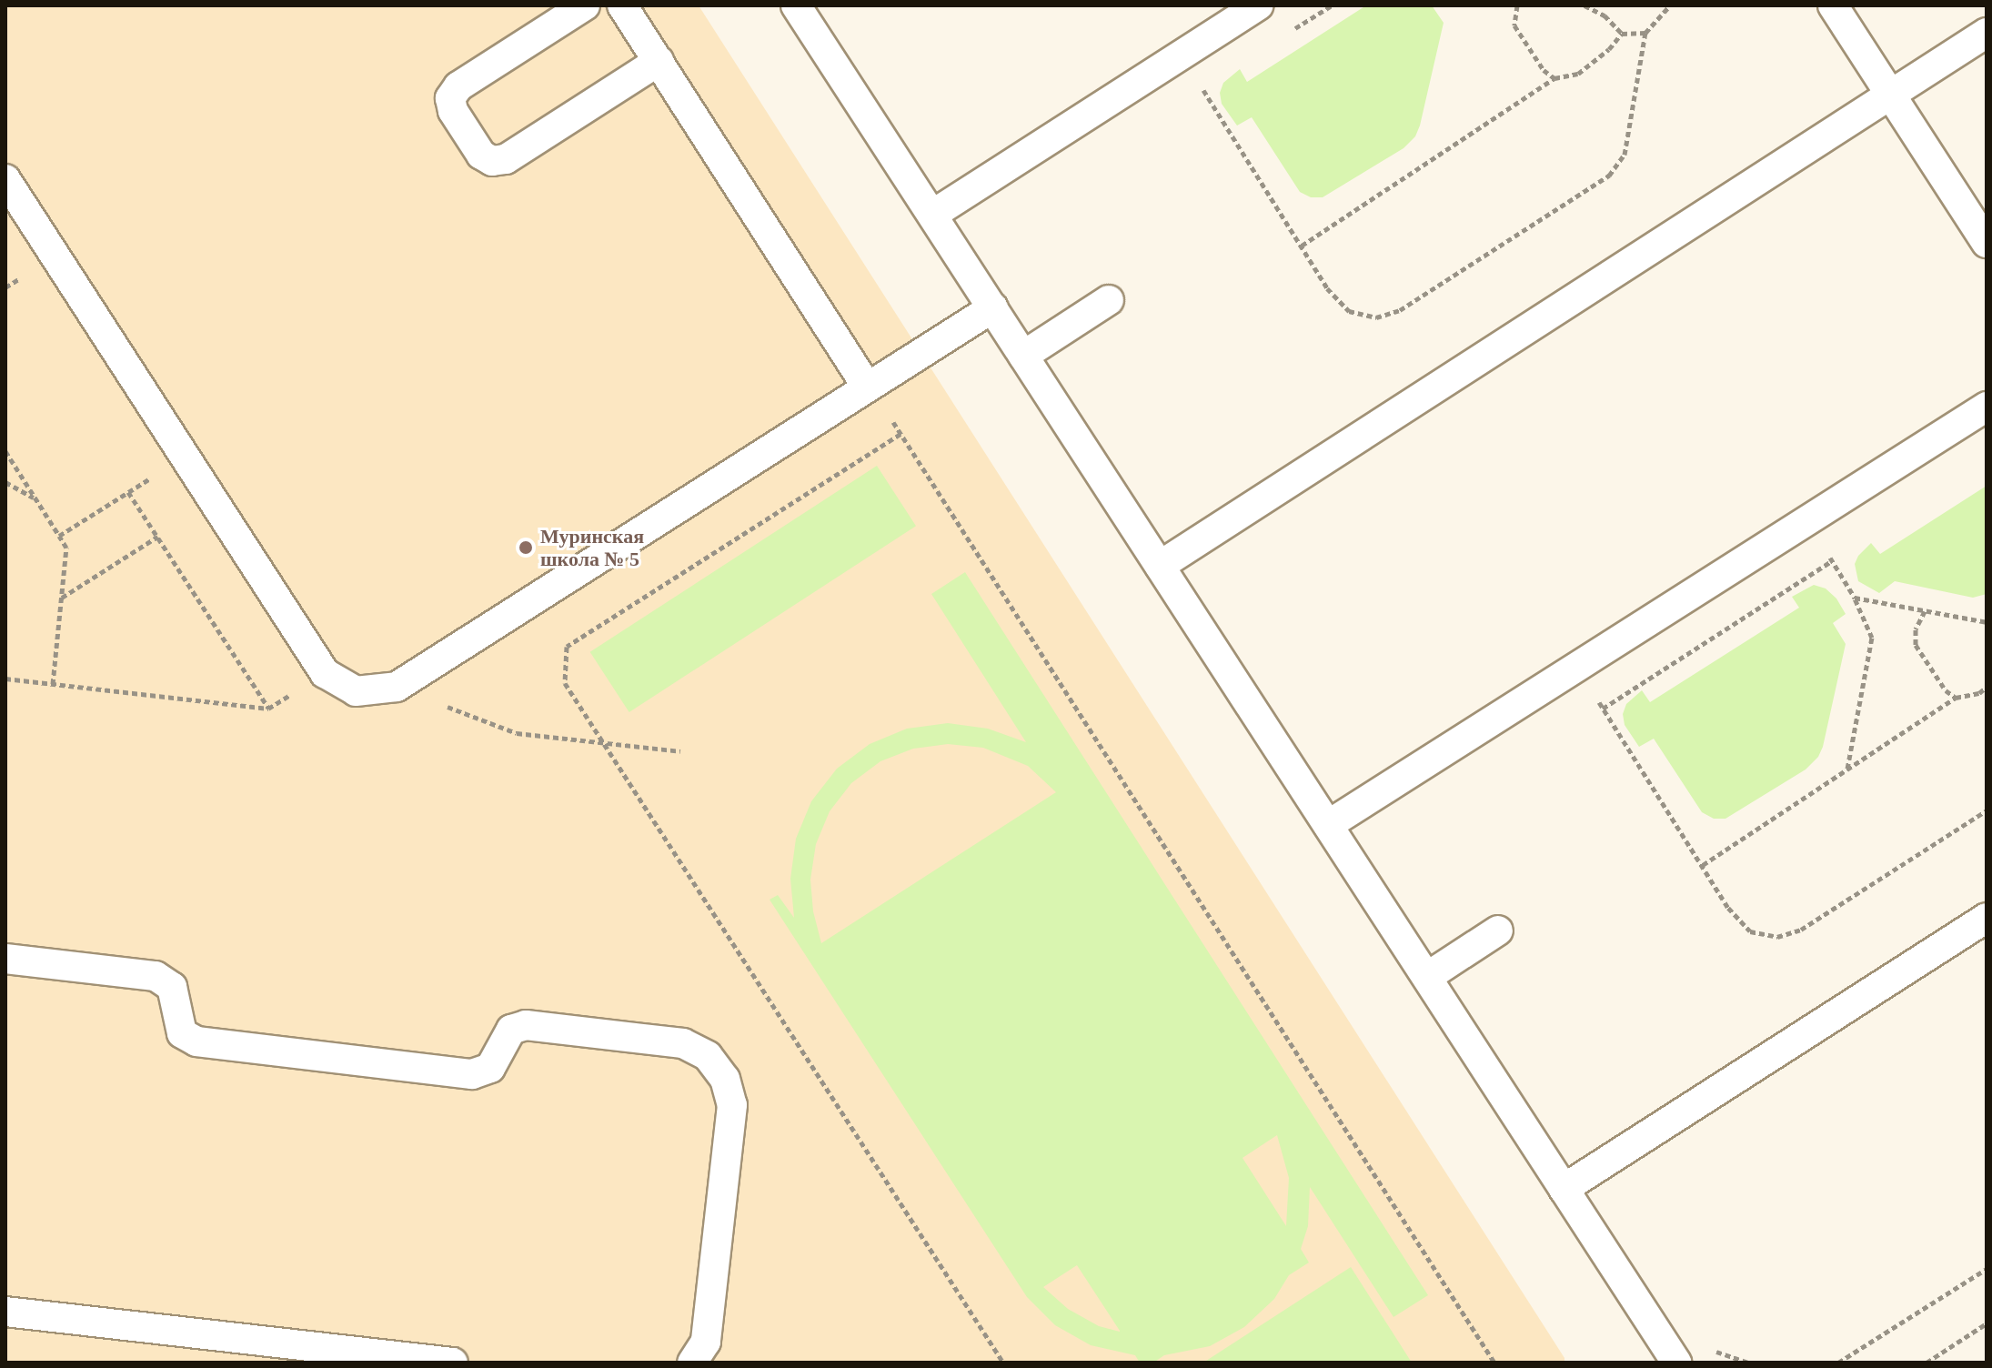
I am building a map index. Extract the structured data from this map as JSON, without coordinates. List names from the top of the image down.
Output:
{
  "places": ["Муринская школа № 5"]
}
